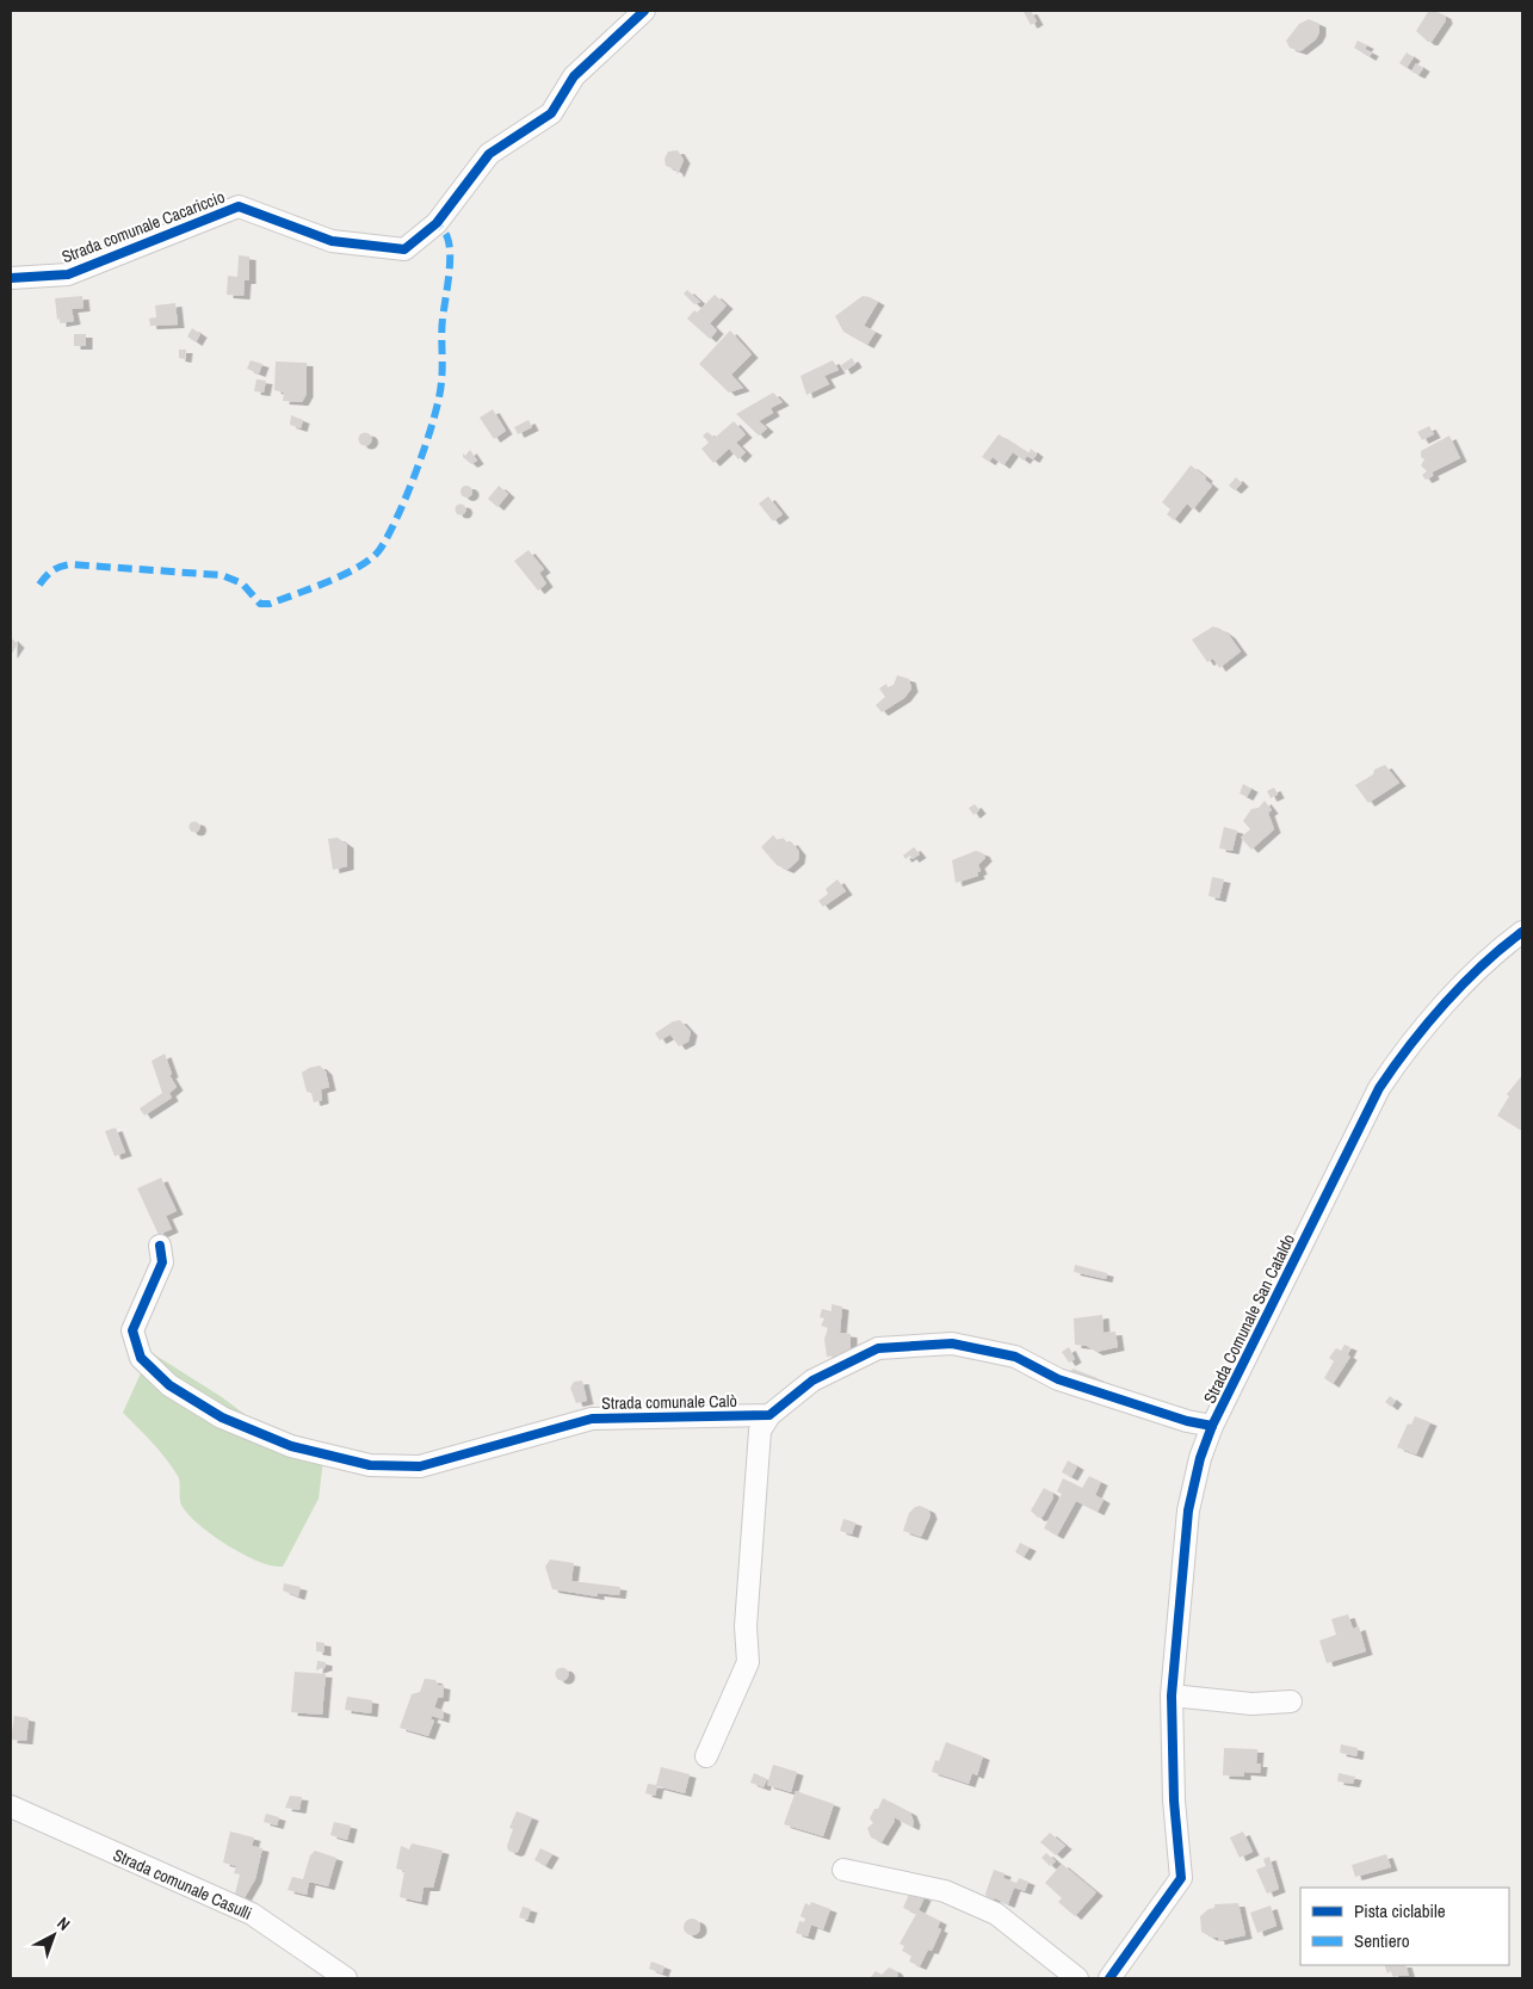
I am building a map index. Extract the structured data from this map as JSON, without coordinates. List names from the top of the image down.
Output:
{
  "streets": {
    "street": [
      "Strada comunale Cacariccio",
      "Strada Comunale San Cataldo",
      "Strada comunale Calò",
      "Strada comunale Casulli"
    ]
  },
  "legend": ["Pista ciclabile", "Sentiero"],
  "north": "top right"
}
